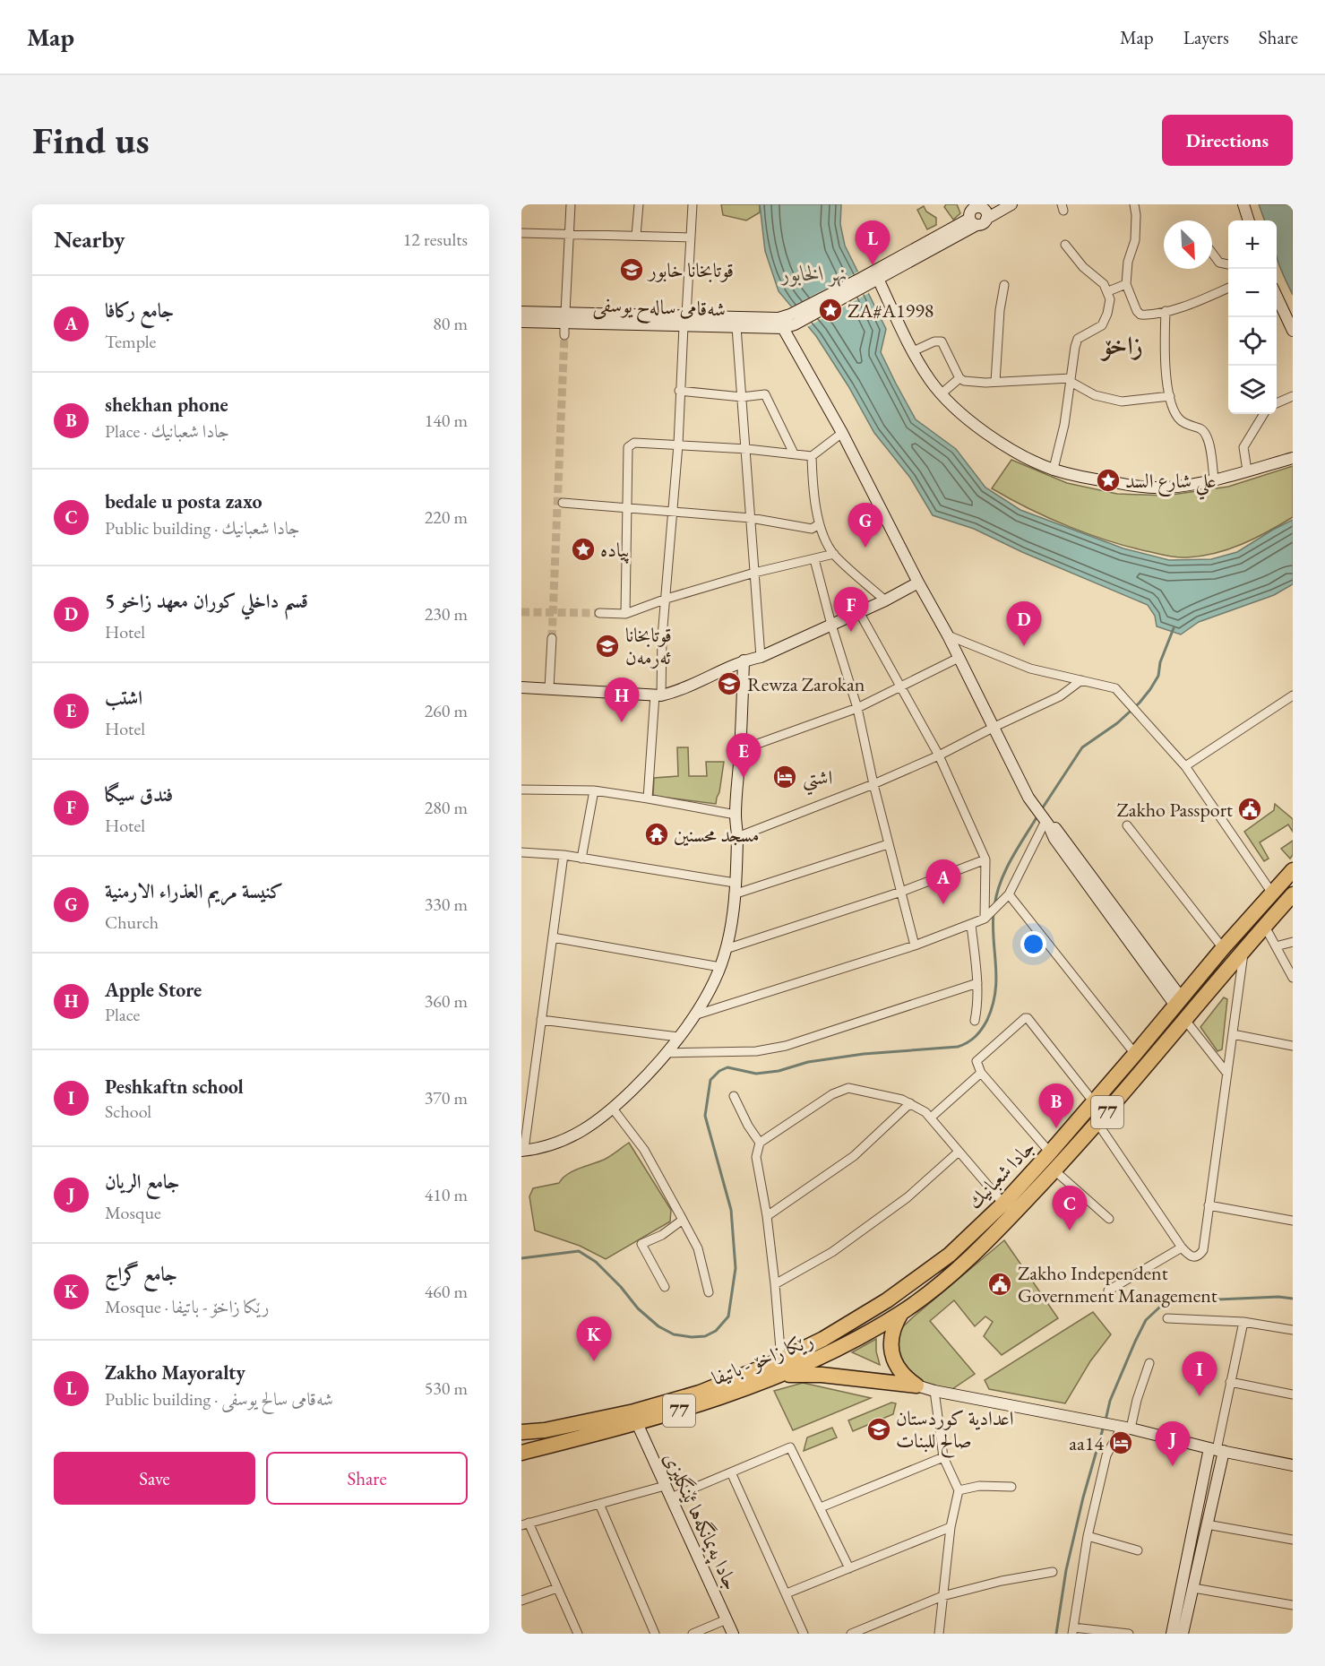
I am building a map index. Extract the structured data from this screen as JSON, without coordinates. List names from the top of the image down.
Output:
{
  "streets": {
    "highway": ["77", "جادا شعبانيك", "رێکا زاخۆ - باتیفا"],
    "main road": ["شەقامی سالەح یوسفی", "جادا په‌يمانگه‌ها ئێنگليزى"]
  },
  "crossings": [
    ["جادا شعبانيك", "رێکا زاخۆ - باتیفا"],
    ["رێکا زاخۆ - باتیفا", "جادا په‌يمانگه‌ها ئێنگليزى"]
  ],
  "districts": ["زاخۆ"],
  "water": ["نهر الخابور"],
  "places": {
    "school or university": [
      "قوتابخانا خابور",
      "قوتابخانا ئه‌رمه‌ن",
      "Rewza Zarokan",
      "اعدادية كوردستان صالح للبنات"
    ],
    "place": ["ZA#A1998", "علي شارع السد", "پیادە"],
    "hotel": ["اشتي", "aa14"],
    "public building": ["Zakho Passport", "Zakho Independent Government Management"],
    "temple": ["مسجد محسنين"]
  },
  "north": "bottom right",
  "page": {
    "header": "Map",
    "nav": ["Map", "Layers", "Share"],
    "buttons": [
      "Directions",
      ["Save", "Share"]
    ],
    "title": "Find us",
    "heading": ["Nearby", "12 results"],
    "map_buttons": ["+", "−"],
    "pins": [
      "L",
      "G",
      "F",
      "D",
      "H",
      "E",
      "A",
      "B",
      "C",
      "K",
      "I",
      "J"
    ],
    "list": [
      {
        "mark": "A",
        "name": "جامع ركافا",
        "note": "Temple",
        "value": "80 m"
      },
      {
        "mark": "B",
        "name": "shekhan phone",
        "note": "Place · جادا شعبانيك",
        "value": "140 m"
      },
      {
        "mark": "C",
        "name": "bedale u posta zaxo",
        "note": "Public building · جادا شعبانيك",
        "value": "220 m"
      },
      {
        "mark": "D",
        "name": "قسم داخلي كوران معهد زاخو 5",
        "note": "Hotel",
        "value": "230 m"
      },
      {
        "mark": "E",
        "name": "اشتب",
        "note": "Hotel",
        "value": "260 m"
      },
      {
        "mark": "F",
        "name": "فندق سيگا",
        "note": "Hotel",
        "value": "280 m"
      },
      {
        "mark": "G",
        "name": "كنيسة مريم العذراء الارمنية",
        "note": "Church",
        "value": "330 m"
      },
      {
        "mark": "H",
        "name": "Apple Store",
        "note": "Place",
        "value": "360 m"
      },
      {
        "mark": "I",
        "name": "Peshkaftn school",
        "note": "School",
        "value": "370 m"
      },
      {
        "mark": "J",
        "name": "جامع الريان",
        "note": "Mosque",
        "value": "410 m"
      },
      {
        "mark": "K",
        "name": "جامع گراج",
        "note": "Mosque · رێکا زاخۆ - باتیفا",
        "value": "460 m"
      },
      {
        "mark": "L",
        "name": "Zakho Mayoralty",
        "note": "Public building · شەقامی سالح یوسفی",
        "value": "530 m"
      }
    ]
  }
}
